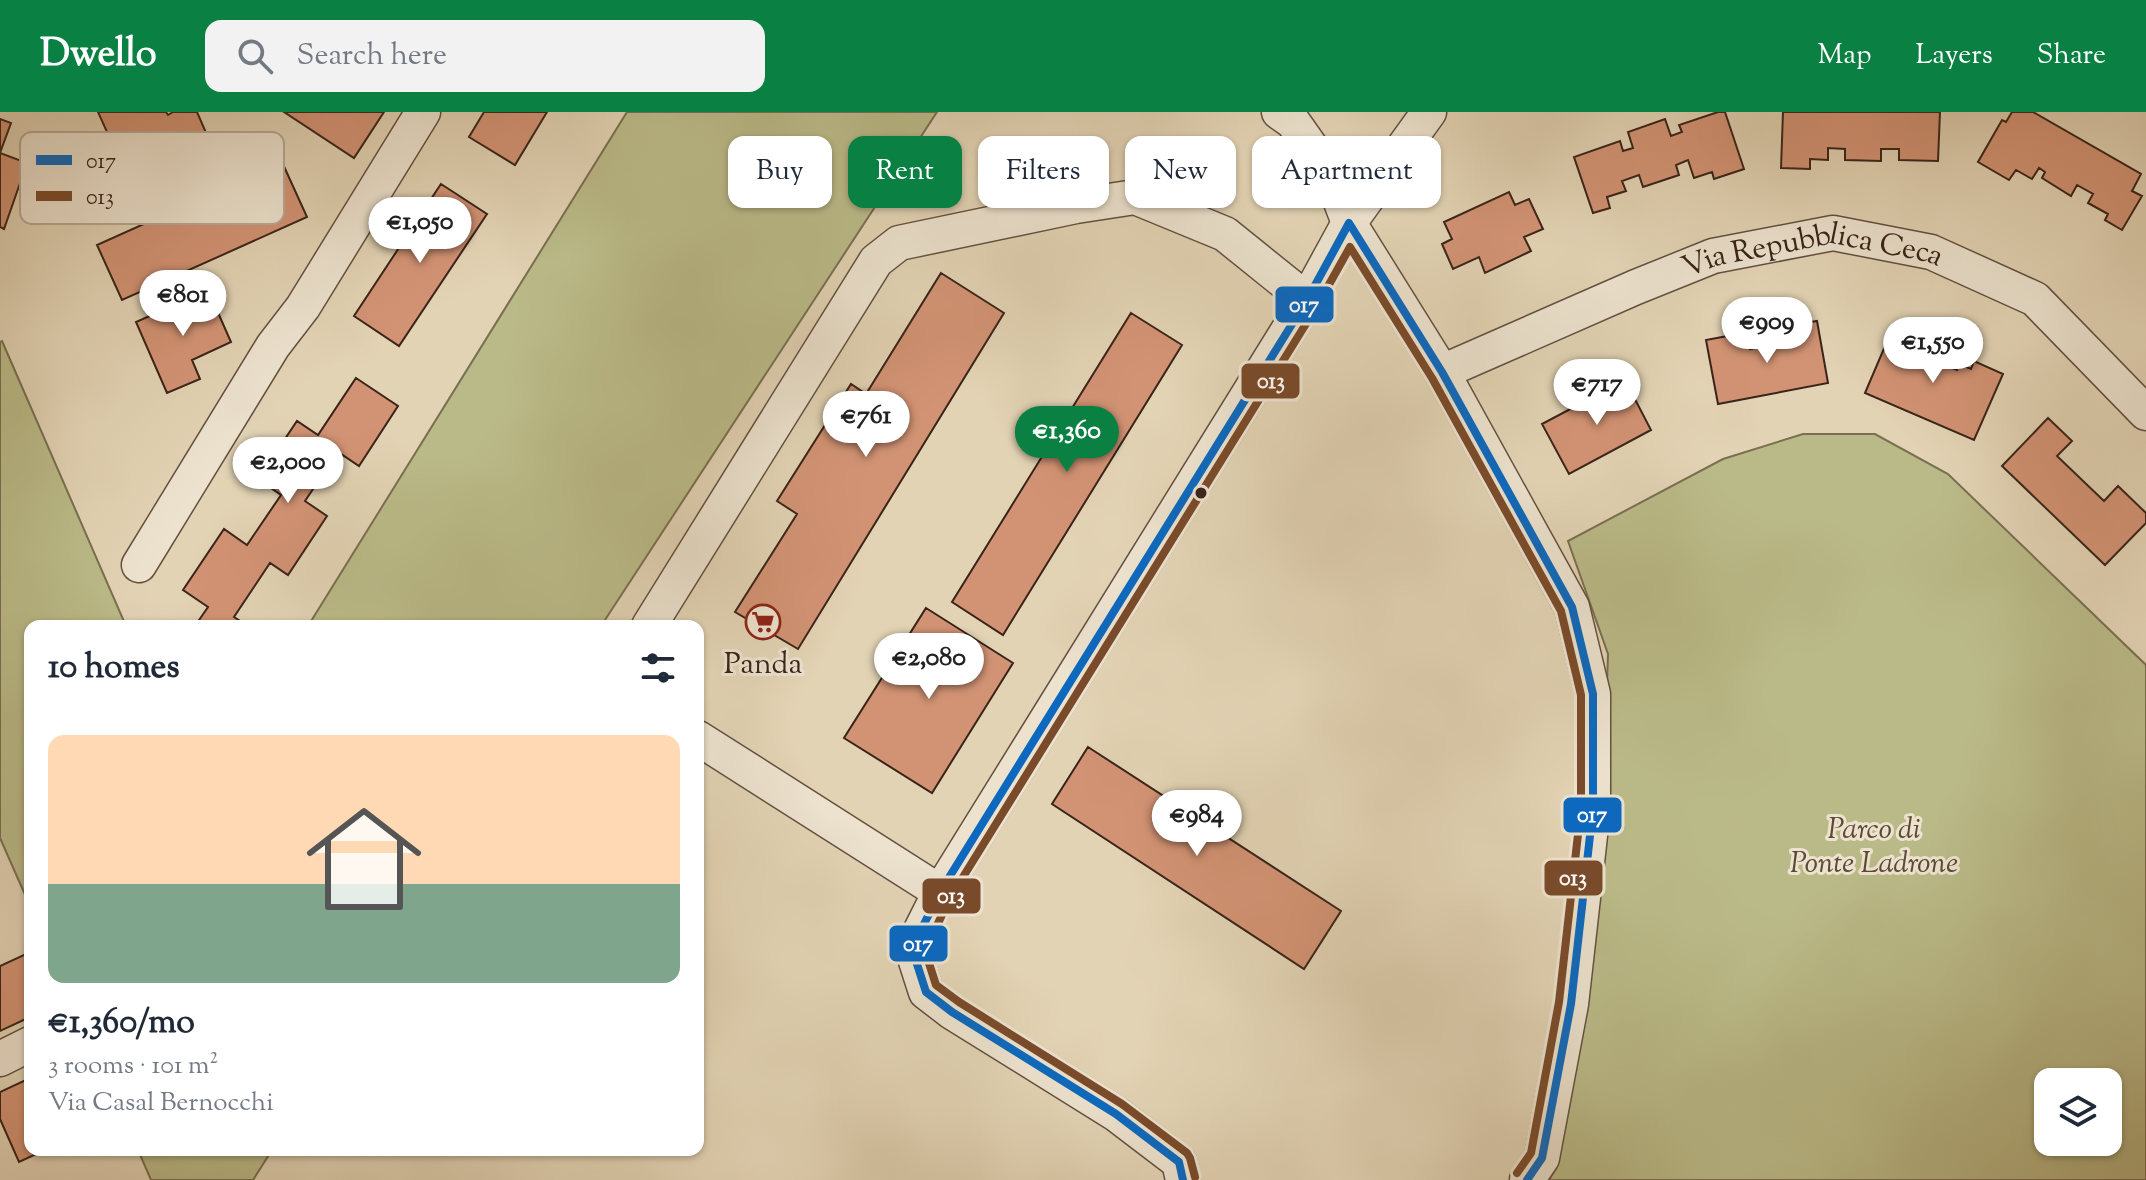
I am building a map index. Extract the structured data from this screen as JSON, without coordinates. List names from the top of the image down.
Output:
{
  "streets": {
    "street": ["Via Repubblica Ceca"]
  },
  "parks": ["Parco di Ponte Ladrone"],
  "places": {
    "supermarket": ["Panda"]
  },
  "lines": ["transit line 017", "transit line 013"],
  "legend": ["017", "013"],
  "page": {
    "header": "Dwello",
    "search": "Search here",
    "nav": ["Map", "Layers", "Share"],
    "chip": [
      "Buy",
      "Rent",
      "Filters",
      "New",
      "Apartment"
    ],
    "price": [
      "€1,050",
      "€801",
      "€909",
      "€1,550",
      "€717",
      "€761",
      "€1,360",
      "€2,000",
      "€2,080",
      "€984"
    ],
    "heading": "10 homes",
    "list": [
      {
        "name": "€1,360/mo",
        "note": "3 rooms · 101 m² · Via Casal Bernocchi"
      }
    ]
  }
}
